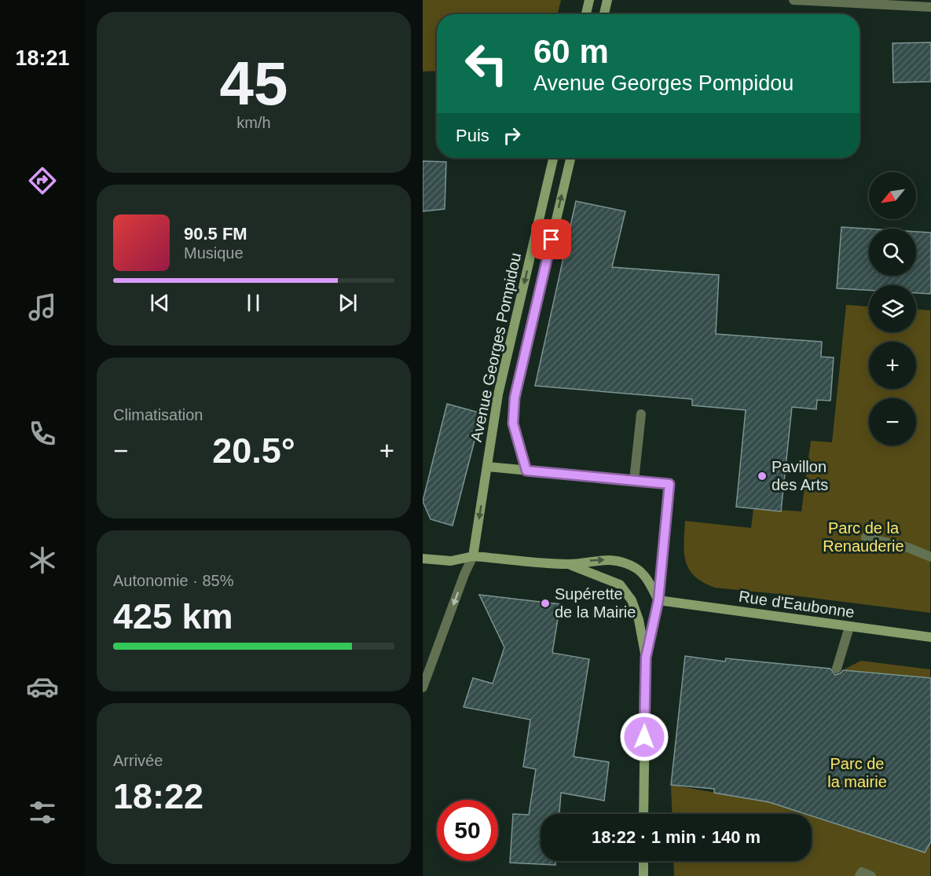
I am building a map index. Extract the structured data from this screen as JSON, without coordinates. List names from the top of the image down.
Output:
{
  "streets": {
    "main road": ["Avenue Georges Pompidou", "Rue d'Eaubonne"]
  },
  "parks": ["Parc de la Renauderie", "Parc de la mairie"],
  "places": ["Pavillon des Arts", "Supérette de la Mairie"],
  "north": "bottom left",
  "page": {
    "tabs": "18:21",
    "tile": [
      ["45", "km/h"],
      "Climatisation",
      ["Autonomie · 85%", "425 km"],
      ["Arrivée", "18:22"]
    ],
    "turn": ["60 m", "Avenue Georges Pompidou"],
    "then": "Puis",
    "map_buttons": ["+", "−"],
    "song": ["90.5 FM", "Musique"],
    "heat": ["−", "20.5°", "+"],
    "limit": "50",
    "trip": "18:22 · 1 min · 140 m"
  }
}
